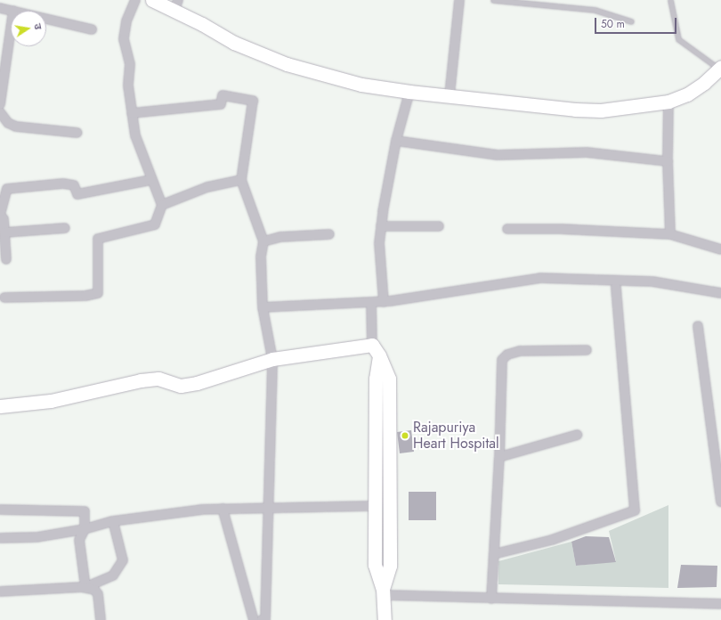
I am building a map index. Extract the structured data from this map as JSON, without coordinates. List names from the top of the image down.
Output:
{
  "places": ["Rajapuriya Heart Hospital"],
  "scale_bar": "50 m",
  "north": "right"
}
